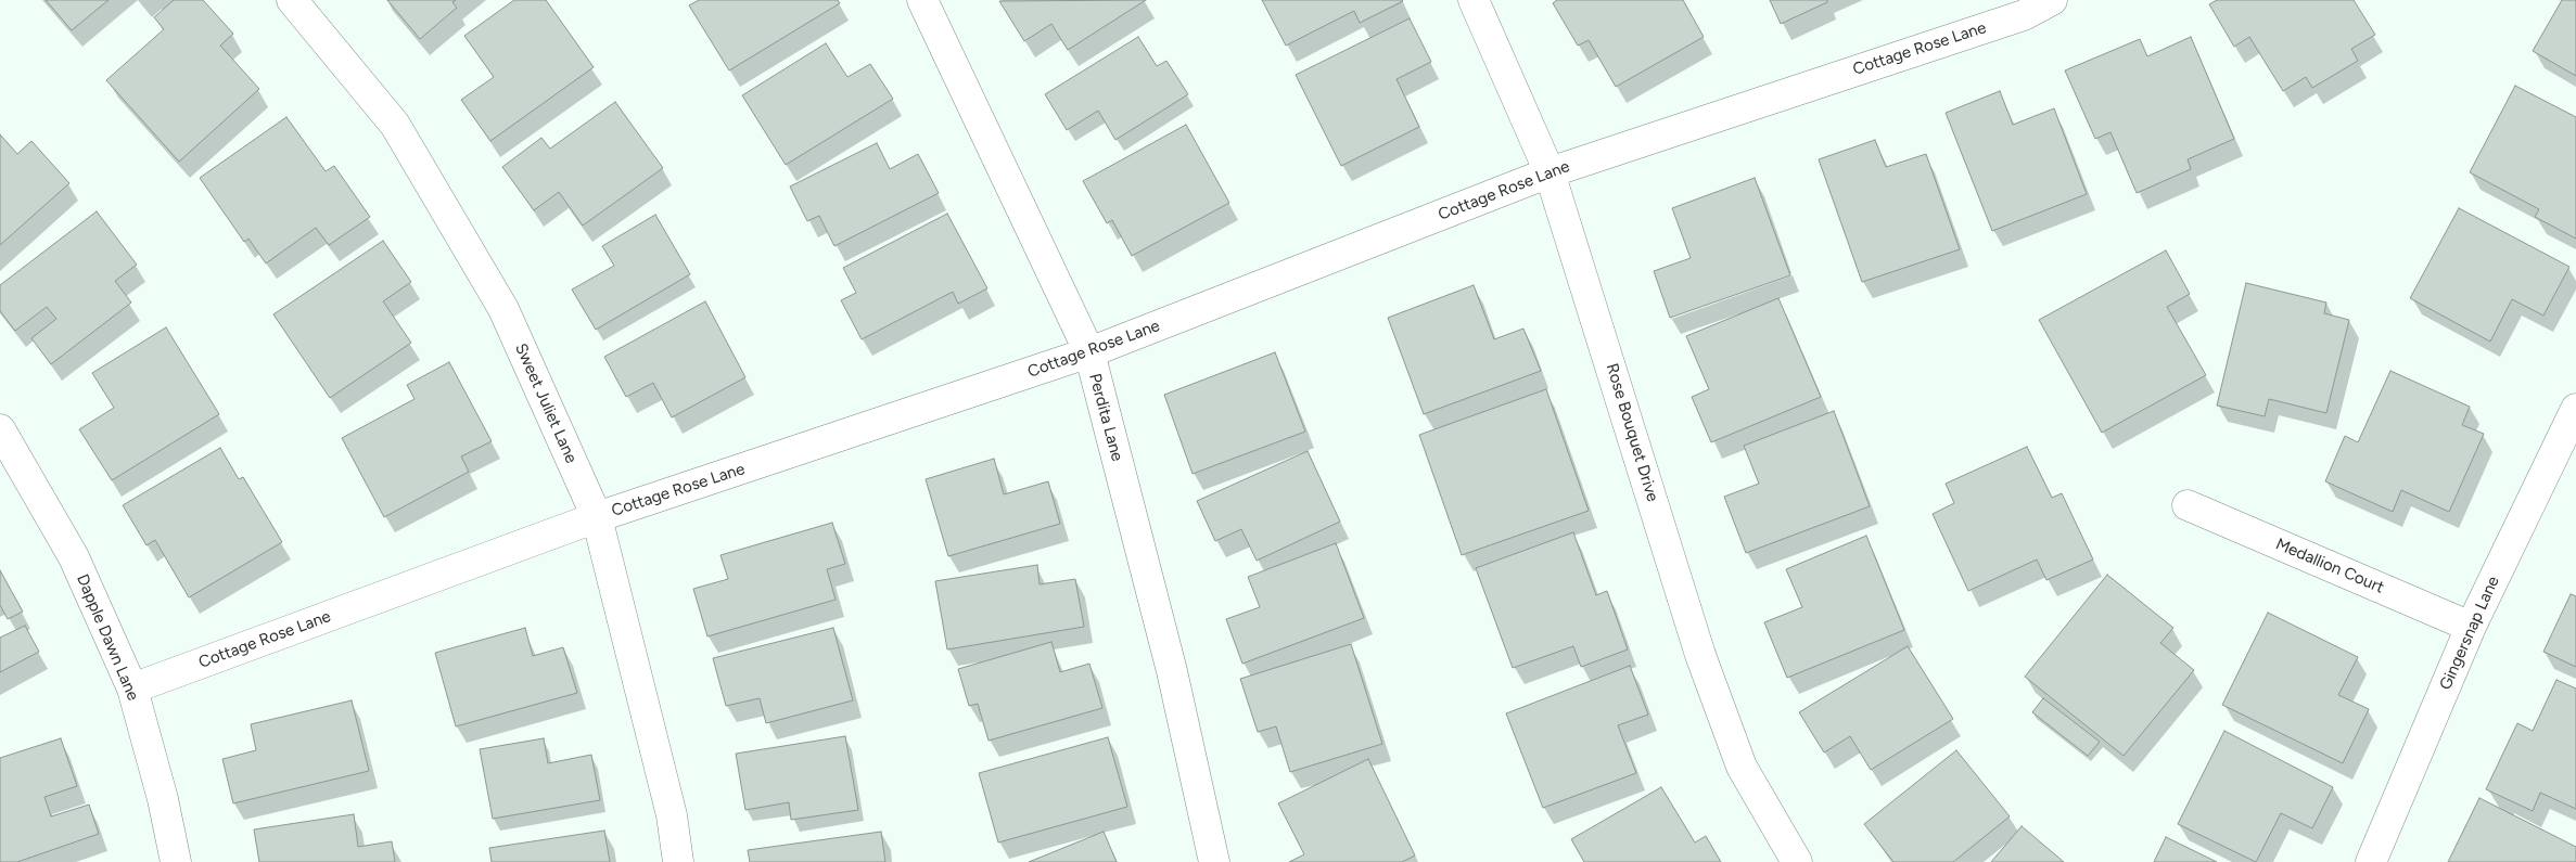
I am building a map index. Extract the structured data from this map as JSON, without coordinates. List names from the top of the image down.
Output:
{
  "streets": {
    "street": [
      "Cottage Rose Lane",
      "Sweet Juliet Lane",
      "Perdita Lane",
      "Rose Bouquet Drive",
      "Medallion Court",
      "Gingersnap Lane",
      "Dapple Dawn Lane"
    ]
  },
  "crossings": [
    ["Cottage Rose Lane", "Sweet Juliet Lane"],
    ["Cottage Rose Lane", "Perdita Lane"],
    ["Cottage Rose Lane", "Rose Bouquet Drive"],
    ["Cottage Rose Lane", "Dapple Dawn Lane"],
    ["Medallion Court", "Gingersnap Lane"]
  ]
}
